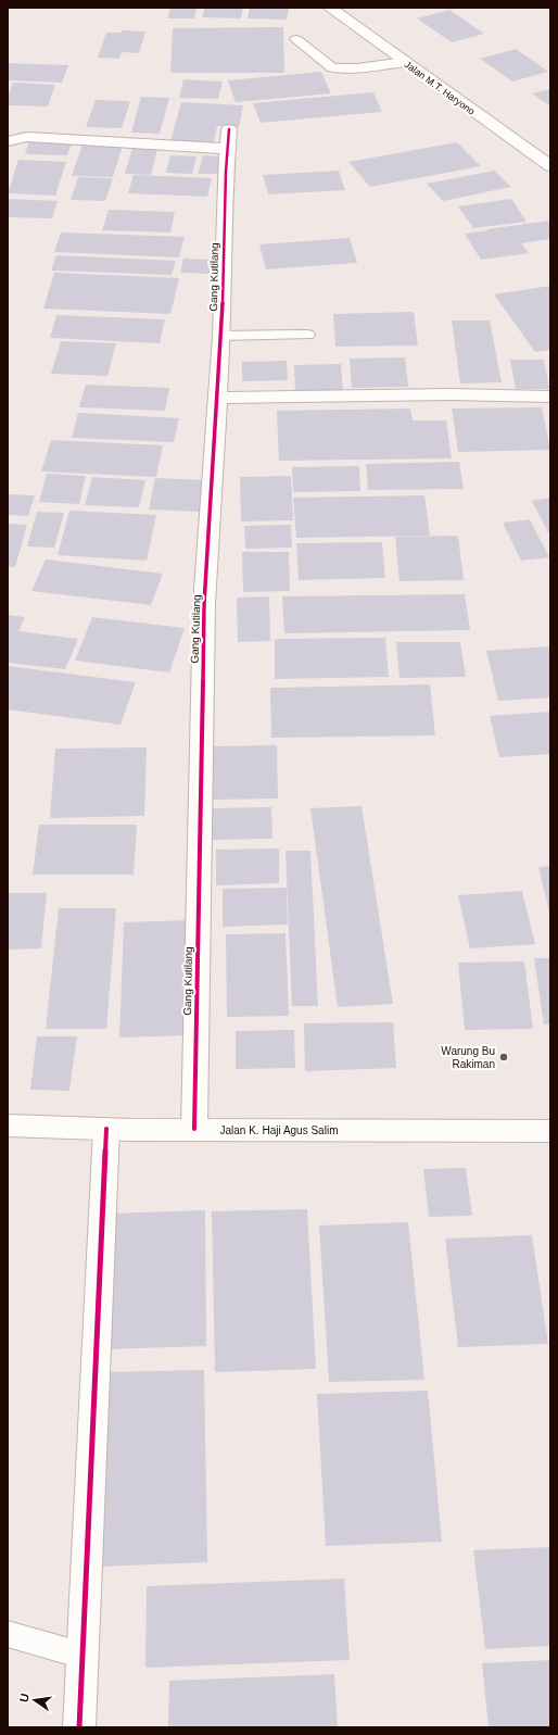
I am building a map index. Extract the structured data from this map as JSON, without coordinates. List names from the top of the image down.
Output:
{
  "streets": {
    "street": ["Jalan M.T. Haryono", "Gang Kutilang", "Jalan K. Haji Agus Salim"]
  },
  "crossings": [
    ["Gang Kutilang", "Jalan K. Haji Agus Salim"]
  ],
  "places": ["Warung Bu Rakiman"],
  "north": "left"
}
